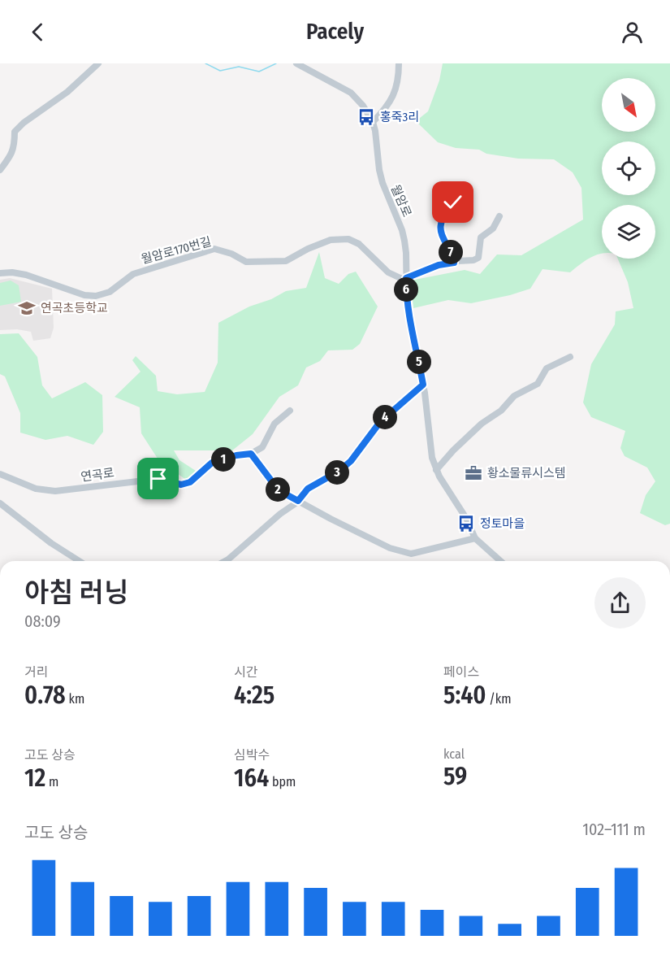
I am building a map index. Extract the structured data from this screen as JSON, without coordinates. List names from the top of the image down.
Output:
{
  "streets": {
    "street": ["월암로", "월암로170번길", "연곡로"]
  },
  "crossings": [
    ["월암로", "월암로170번길"]
  ],
  "places": {
    "bus stop": ["홍죽3리", "정토마을"],
    "school or university": ["연곡초등학교"],
    "office": ["황소물류시스템"]
  },
  "north": "bottom right",
  "page": {
    "header": "Pacely",
    "pins": [
      "7",
      "6",
      "5",
      "4",
      "1",
      "3",
      "2"
    ],
    "heading": ["아침 러닝", "08:09"],
    "stats": [
      ["거리", "0.78 km"],
      ["시간", "4:25"],
      ["페이스", "5:40 /km"],
      ["고도 상승", "12 m"],
      ["심박수", "164 bpm"],
      ["kcal", "59"]
    ],
    "chart": ["고도 상승", "102–111 m"]
  }
}
